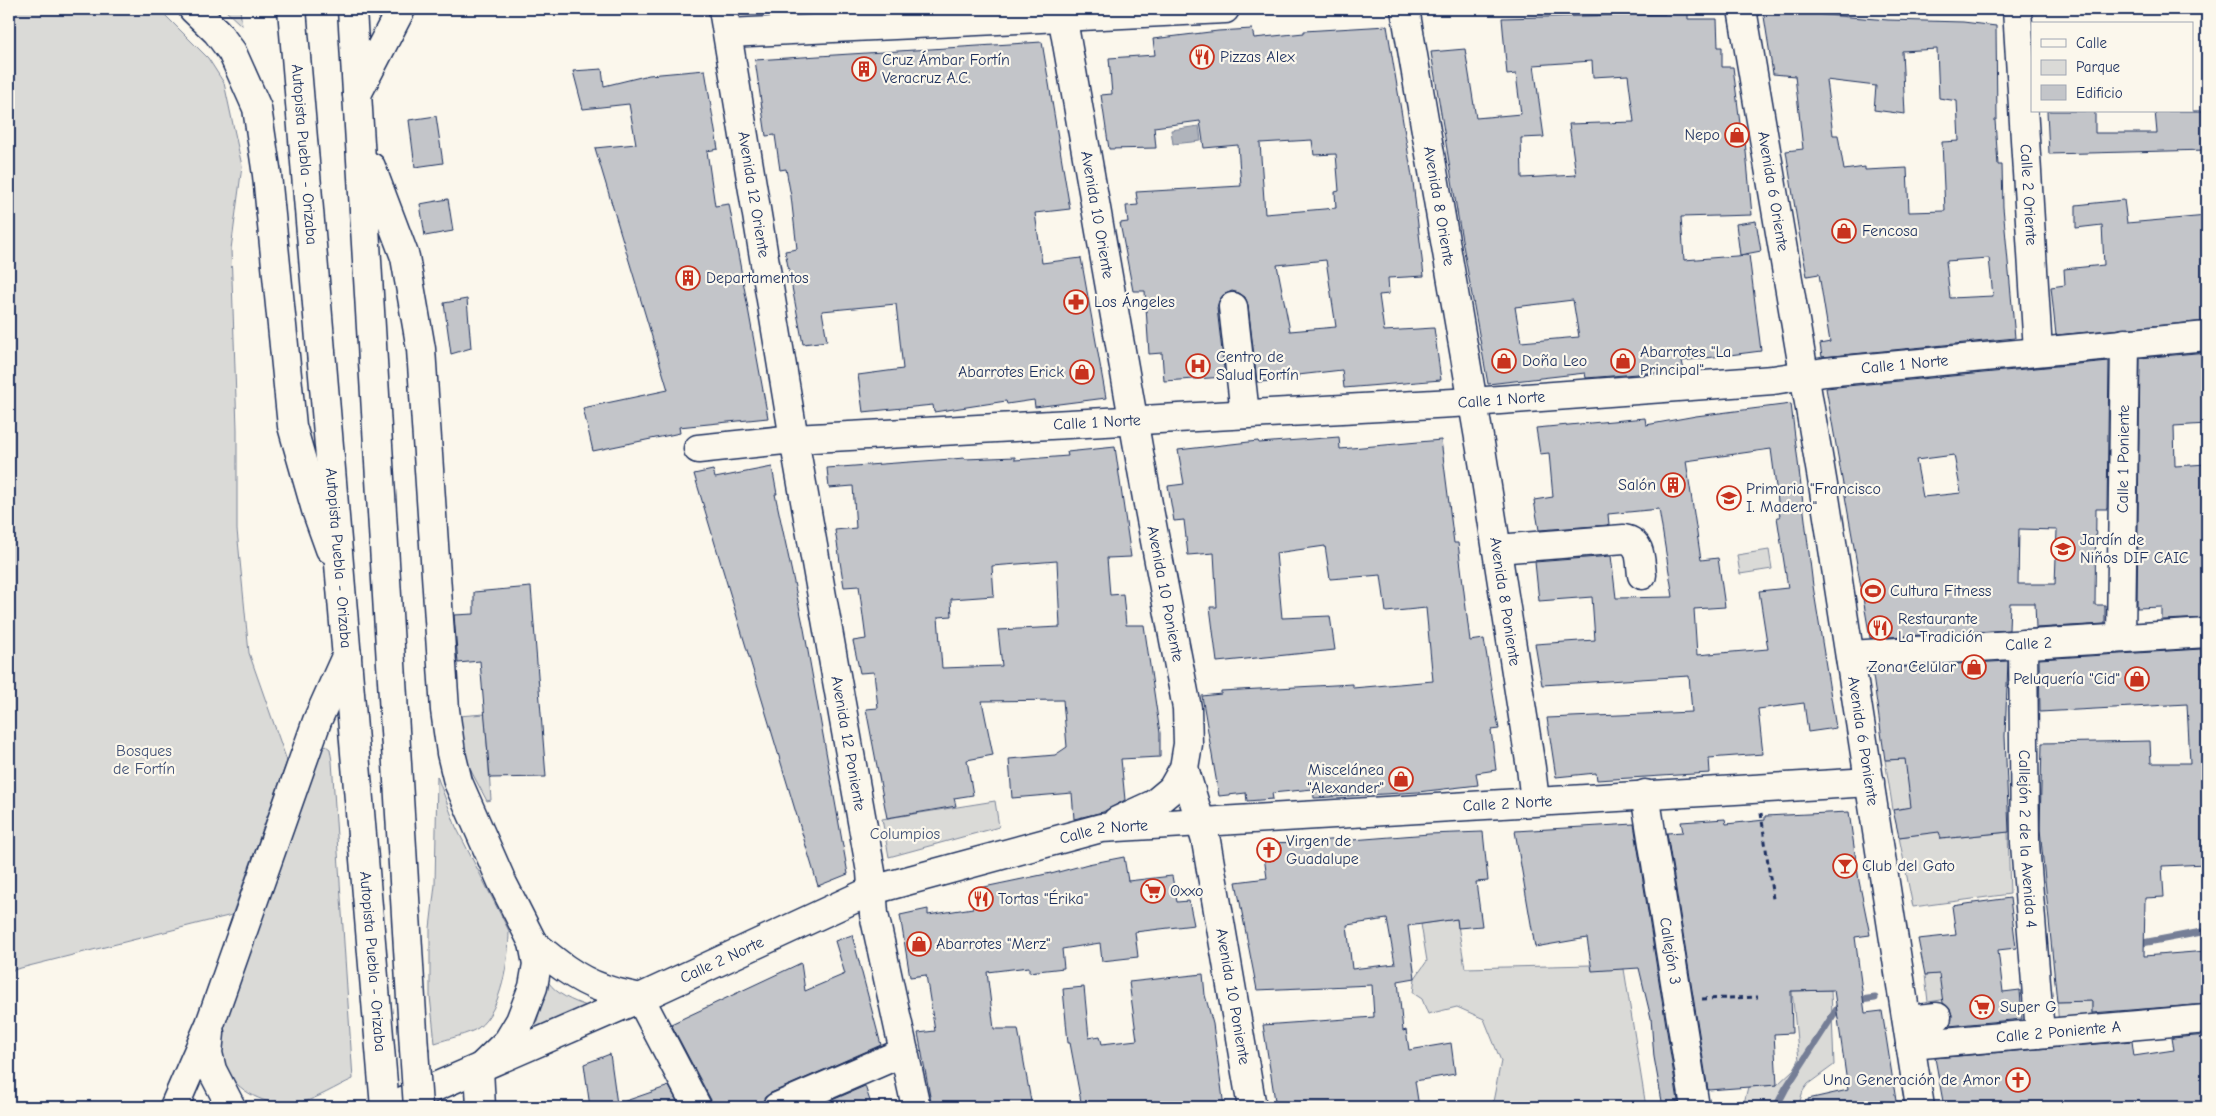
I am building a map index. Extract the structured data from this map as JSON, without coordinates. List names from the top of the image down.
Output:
{
  "streets": {
    "main road": [
      "Autopista Puebla - Orizaba",
      "Avenida 6 Oriente",
      "Avenida 12 Oriente",
      "Calle 2 Oriente",
      "Avenida 8 Oriente",
      "Avenida 10 Oriente",
      "Calle 1 Norte",
      "Calle 1 Poniente",
      "Avenida 10 Poniente",
      "Avenida 8 Poniente",
      "Calle 2",
      "Avenida 6 Poniente",
      "Avenida 12 Poniente",
      "Calle 2 Norte",
      "Callejón 2 de la Avenida 4",
      "Callejón 3",
      "Calle 2 Poniente A"
    ]
  },
  "crossings": [
    ["Avenida 6 Oriente", "Calle 1 Norte"],
    ["Avenida 6 Oriente", "Avenida 6 Poniente"],
    ["Avenida 12 Oriente", "Calle 1 Norte"],
    ["Avenida 12 Oriente", "Avenida 12 Poniente"],
    ["Calle 2 Oriente", "Calle 1 Norte"],
    ["Avenida 8 Oriente", "Calle 1 Norte"],
    ["Avenida 8 Oriente", "Avenida 8 Poniente"],
    ["Avenida 10 Oriente", "Calle 1 Norte"],
    ["Avenida 10 Oriente", "Avenida 10 Poniente"],
    ["Calle 1 Norte", "Calle 1 Poniente"],
    ["Calle 1 Norte", "Avenida 10 Poniente"],
    ["Calle 1 Norte", "Avenida 8 Poniente"],
    ["Calle 1 Norte", "Avenida 6 Poniente"],
    ["Calle 1 Norte", "Avenida 12 Poniente"],
    ["Calle 1 Poniente", "Calle 2"],
    ["Avenida 10 Poniente", "Calle 2 Norte"],
    ["Avenida 8 Poniente", "Calle 2 Norte"],
    ["Calle 2", "Avenida 6 Poniente"],
    ["Calle 2", "Callejón 2 de la Avenida 4"],
    ["Avenida 6 Poniente", "Calle 2 Norte"],
    ["Avenida 6 Poniente", "Calle 2 Poniente A"],
    ["Avenida 12 Poniente", "Calle 2 Norte"],
    ["Calle 2 Norte", "Callejón 3"],
    ["Callejón 2 de la Avenida 4", "Calle 2 Poniente A"]
  ],
  "parks": ["Bosques de Fortín", "Columpios"],
  "places": {
    "restaurant": ["Pizzas Alex", "Restaurante La Tradición", "Tortas \"Érika\""],
    "building": ["Cruz Ámbar Fortín Veracruz A.C.", "Departamentos", "Salón"],
    "shop": [
      "Nepo",
      "Fencosa",
      "Doña Leo",
      "Abarrotes \"La Principal\"",
      "Abarrotes Erick",
      "Zona Celular",
      "Peluquería \"Cid\"",
      "Miscelánea \"Alexander\"",
      "Abarrotes \"Merz\""
    ],
    "pharmacy": ["Los Ángeles"],
    "hospital": ["Centro de Salud Fortín"],
    "school or university": ["Primaria \"Francisco I. Madero\"", "Jardín de Niños DIF CAIC"],
    "sports": ["Cultura Fitness"],
    "church": ["Virgen de Guadalupe", "Una Generación de Amor"],
    "bar": ["Club del Gato"],
    "supermarket": ["Oxxo", "Super G"]
  },
  "legend": ["Calle", "Parque", "Edificio"]
}
